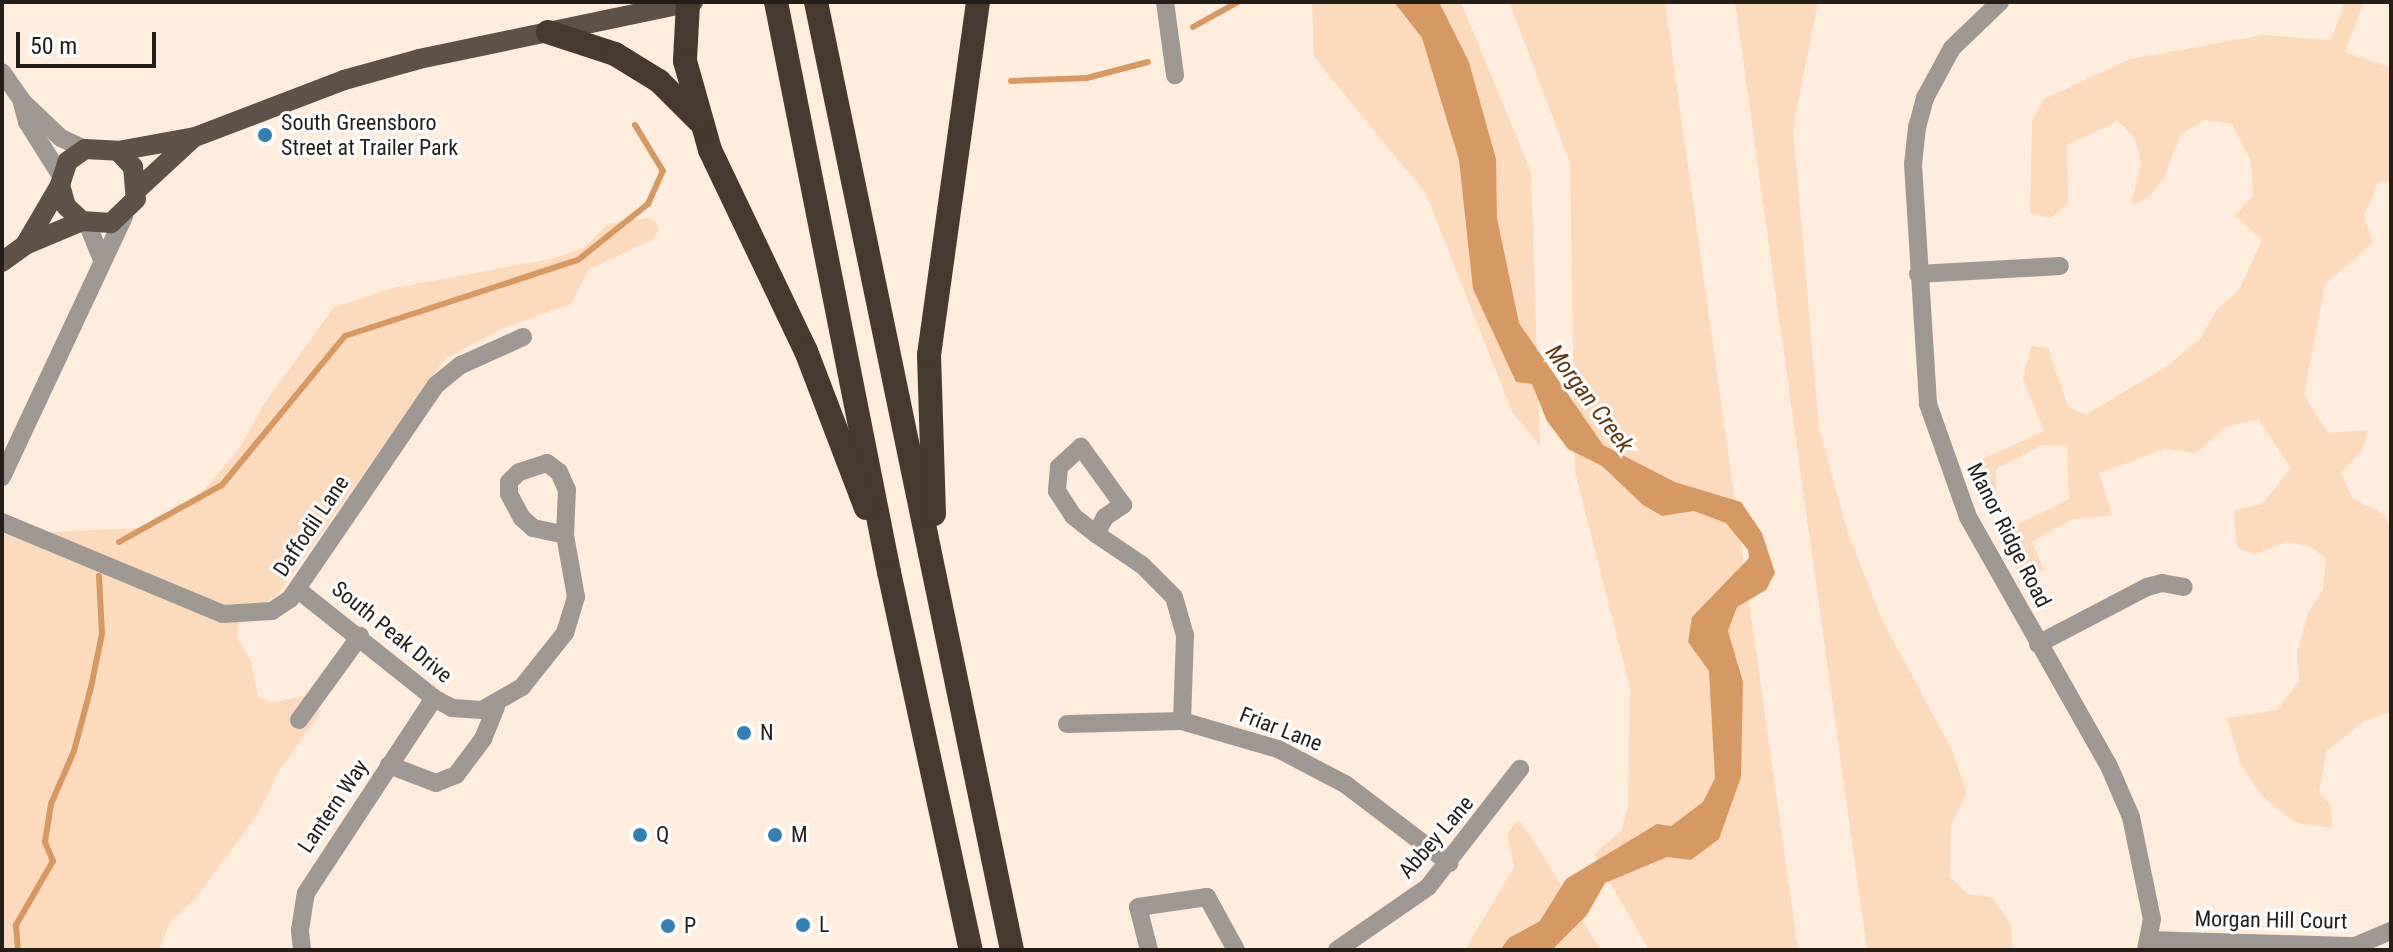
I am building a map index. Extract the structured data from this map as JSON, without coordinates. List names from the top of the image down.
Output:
{
  "streets": {
    "street": [
      "Daffodil Lane",
      "Manor Ridge Road",
      "South Peak Drive",
      "Friar Lane",
      "Lantern Way",
      "Abbey Lane",
      "Morgan Hill Court"
    ]
  },
  "crossings": [
    ["Daffodil Lane", "South Peak Drive"],
    ["Manor Ridge Road", "Morgan Hill Court"],
    ["South Peak Drive", "Lantern Way"],
    ["Friar Lane", "Abbey Lane"]
  ],
  "water": ["Morgan Creek"],
  "places": [
    "South Greensboro Street at Trailer Park",
    "N",
    "Q",
    "M",
    "L",
    "P"
  ],
  "scale_bar": "50 m"
}
